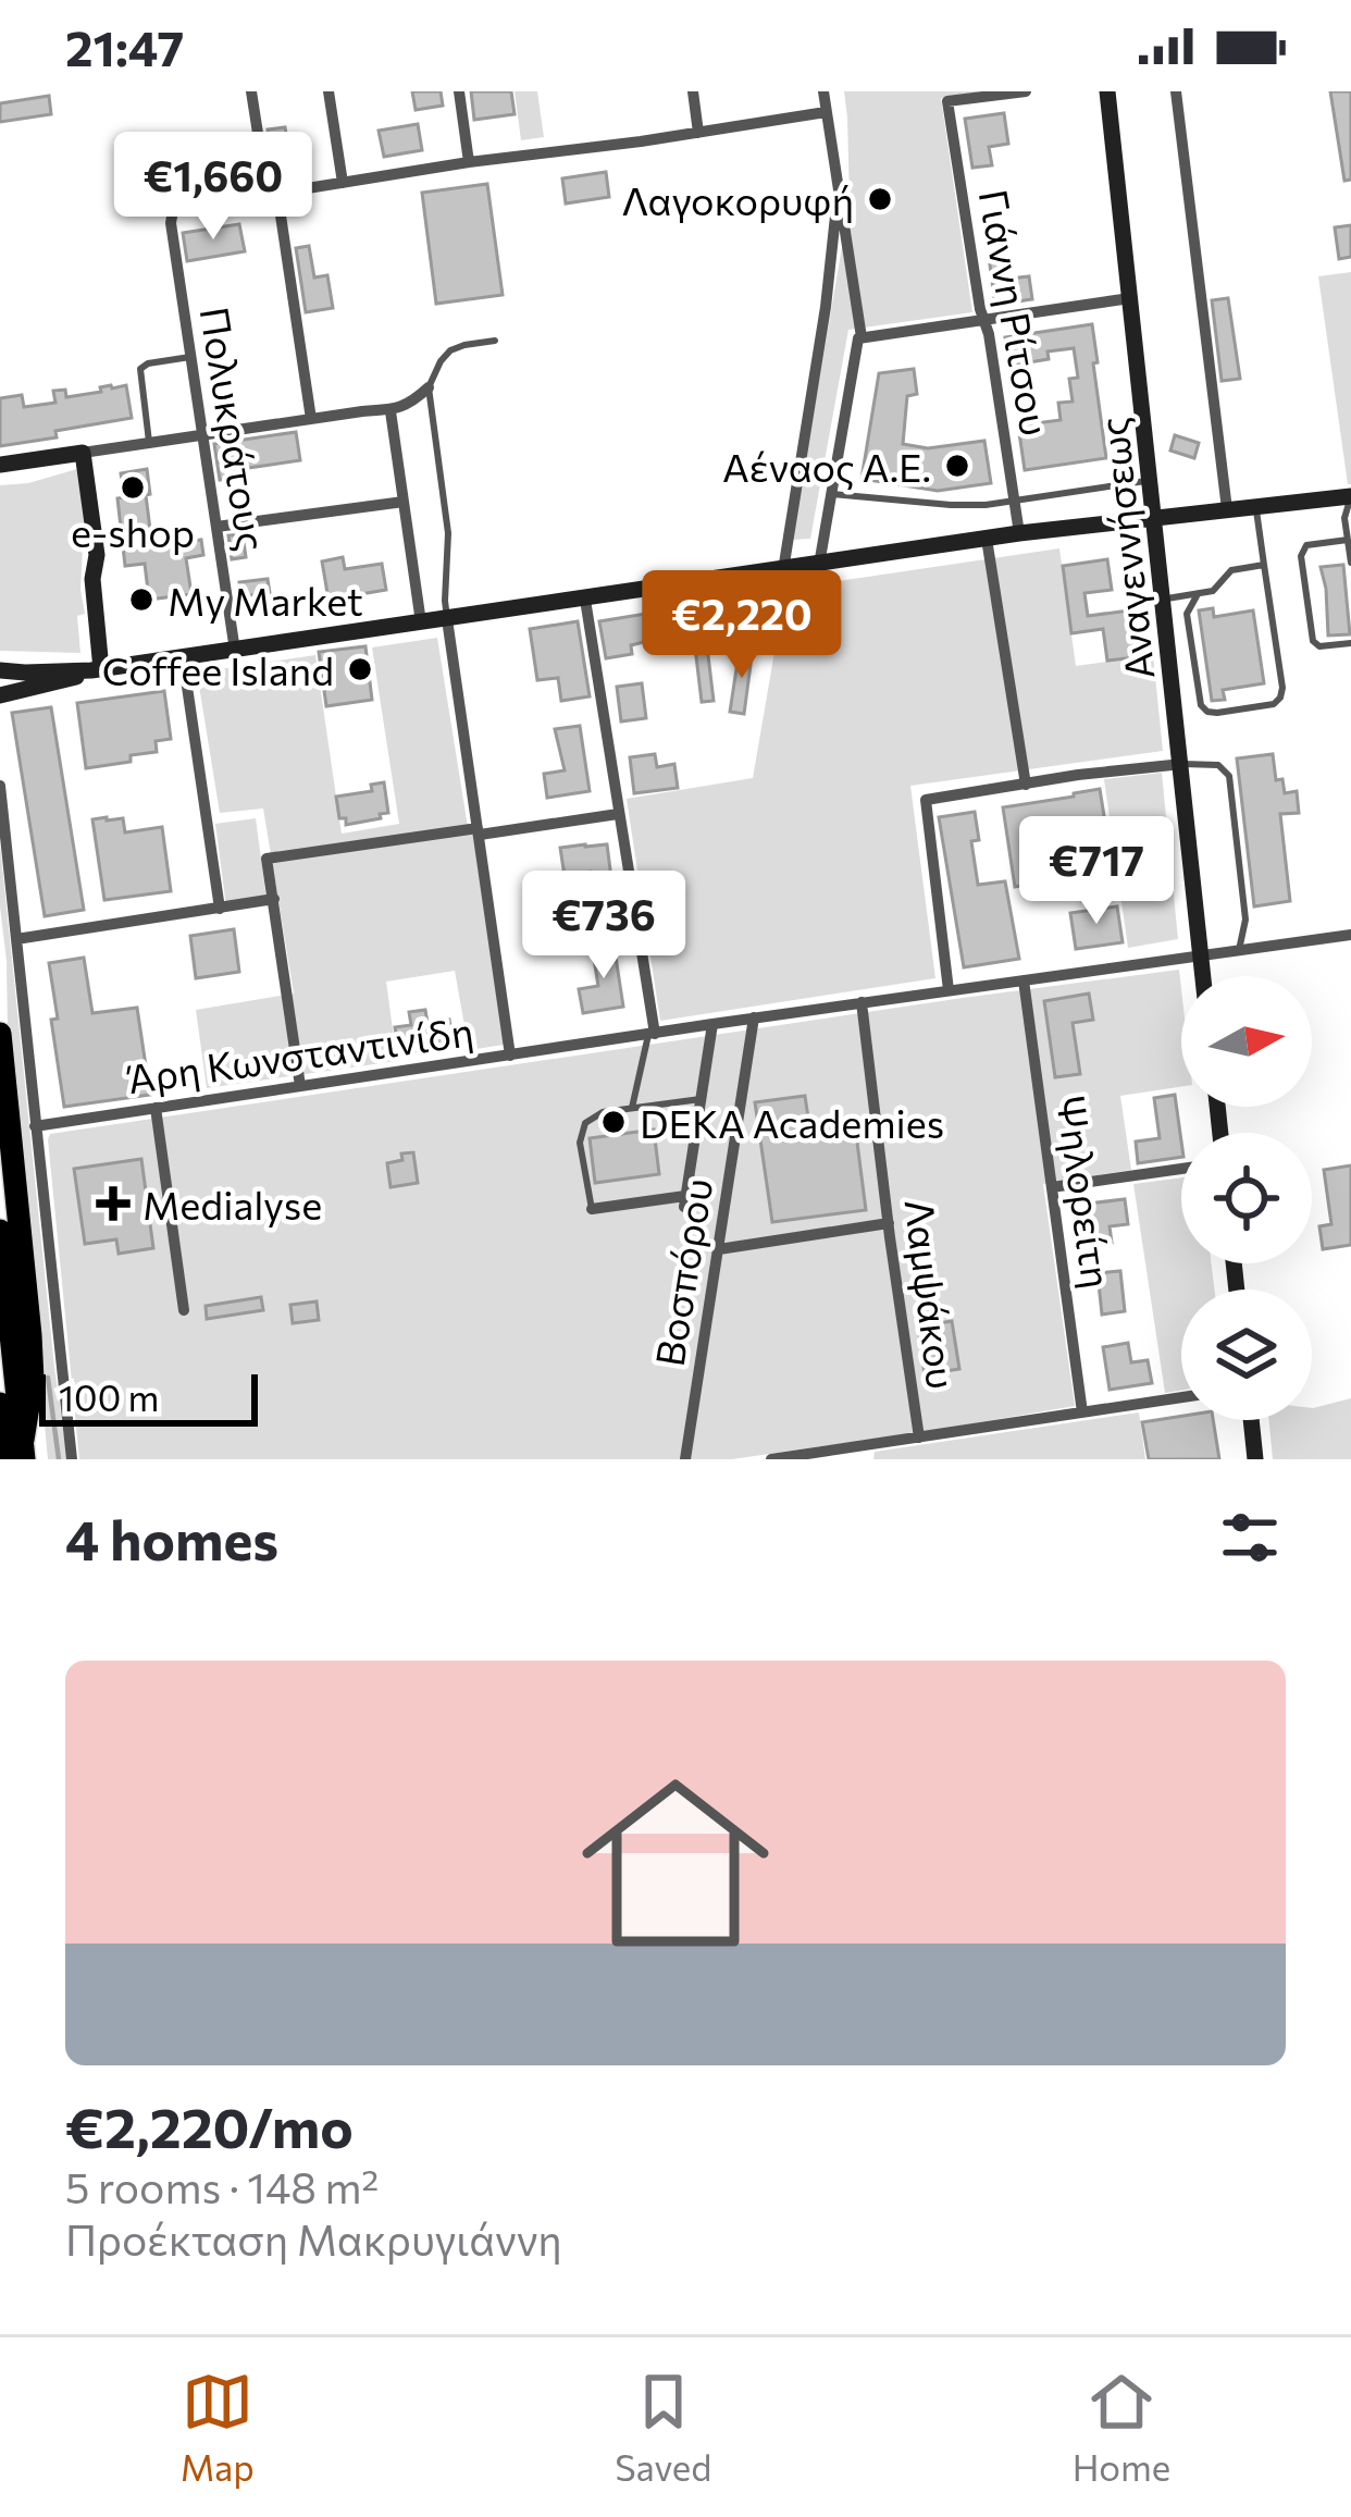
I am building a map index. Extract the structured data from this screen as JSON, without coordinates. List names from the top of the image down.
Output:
{
  "streets": {
    "main road": ["Αναγεννήσεως"],
    "street": [
      "Γιάννη Ρίτσου",
      "Πολυκράτους",
      "Άρη Κωνσταντινίδη",
      "Ψηλορείτη",
      "Βοσπόρου",
      "Λαμψάκου"
    ]
  },
  "crossings": [
    ["Αναγεννήσεως", "Άρη Κωνσταντινίδη"],
    ["Άρη Κωνσταντινίδη", "Ψηλορείτη"],
    ["Άρη Κωνσταντινίδη", "Βοσπόρου"],
    ["Άρη Κωνσταντινίδη", "Λαμψάκου"]
  ],
  "places": {
    "other": [
      "Λαγοκορυφή",
      "Αέναος Α.Ε.",
      "e-shop",
      "Μy Μarket",
      "Coffee Island",
      "DEKA Academies"
    ],
    "health": ["Medialyse"]
  },
  "scale_bar": "100 m",
  "north": "right",
  "page": {
    "status": "21:47",
    "price": [
      "€1,660",
      "€2,220",
      "€717",
      "€736"
    ],
    "scale": "100 m",
    "heading": "4 homes",
    "list": [
      {
        "name": "€2,220/mo",
        "note": "5 rooms · 148 m² · Προέκταση Μακρυγιάννη"
      }
    ],
    "tabs": ["Map", "Saved", "Home"]
  }
}
